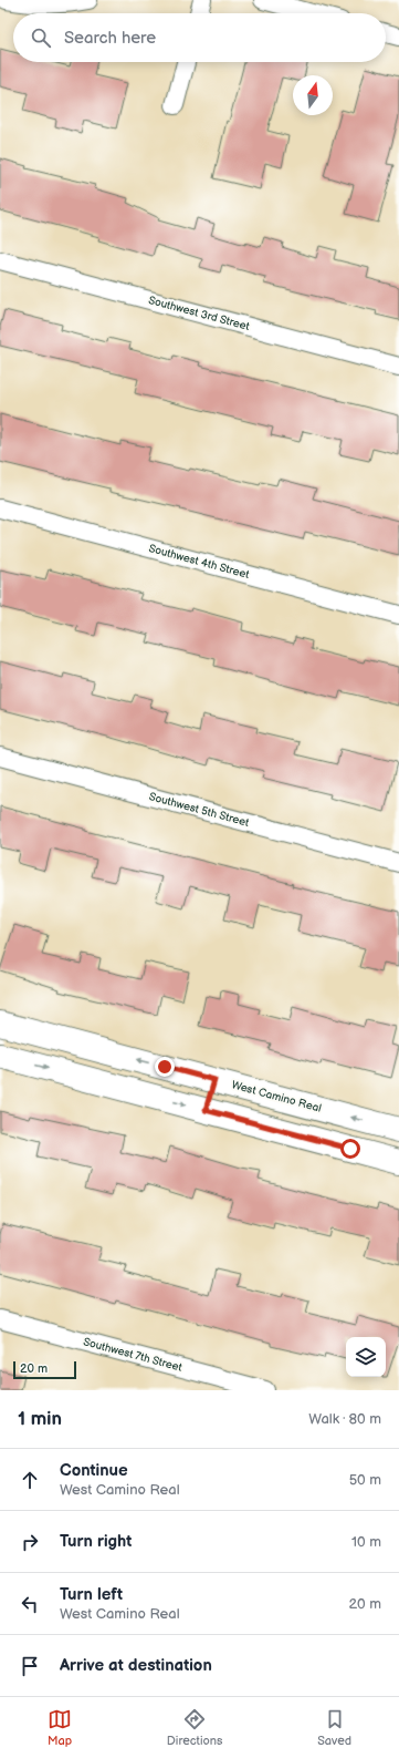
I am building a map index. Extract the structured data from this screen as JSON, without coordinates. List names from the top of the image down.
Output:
{
  "streets": {
    "street": [
      "Southwest 3rd Street",
      "Southwest 4th Street",
      "Southwest 5th Street",
      "West Camino Real",
      "Southwest 7th Street"
    ]
  },
  "scale_bar": "20 m",
  "north": "top",
  "page": {
    "search": "Search here",
    "scale": "20 m",
    "heading": ["1 min", "Walk · 80 m"],
    "list": [
      ["Continue", "West Camino Real", "50 m"],
      ["Turn right", "10 m"],
      ["Turn left", "West Camino Real", "20 m"],
      "Arrive at destination"
    ],
    "nav": ["Map", "Directions", "Saved"]
  }
}
